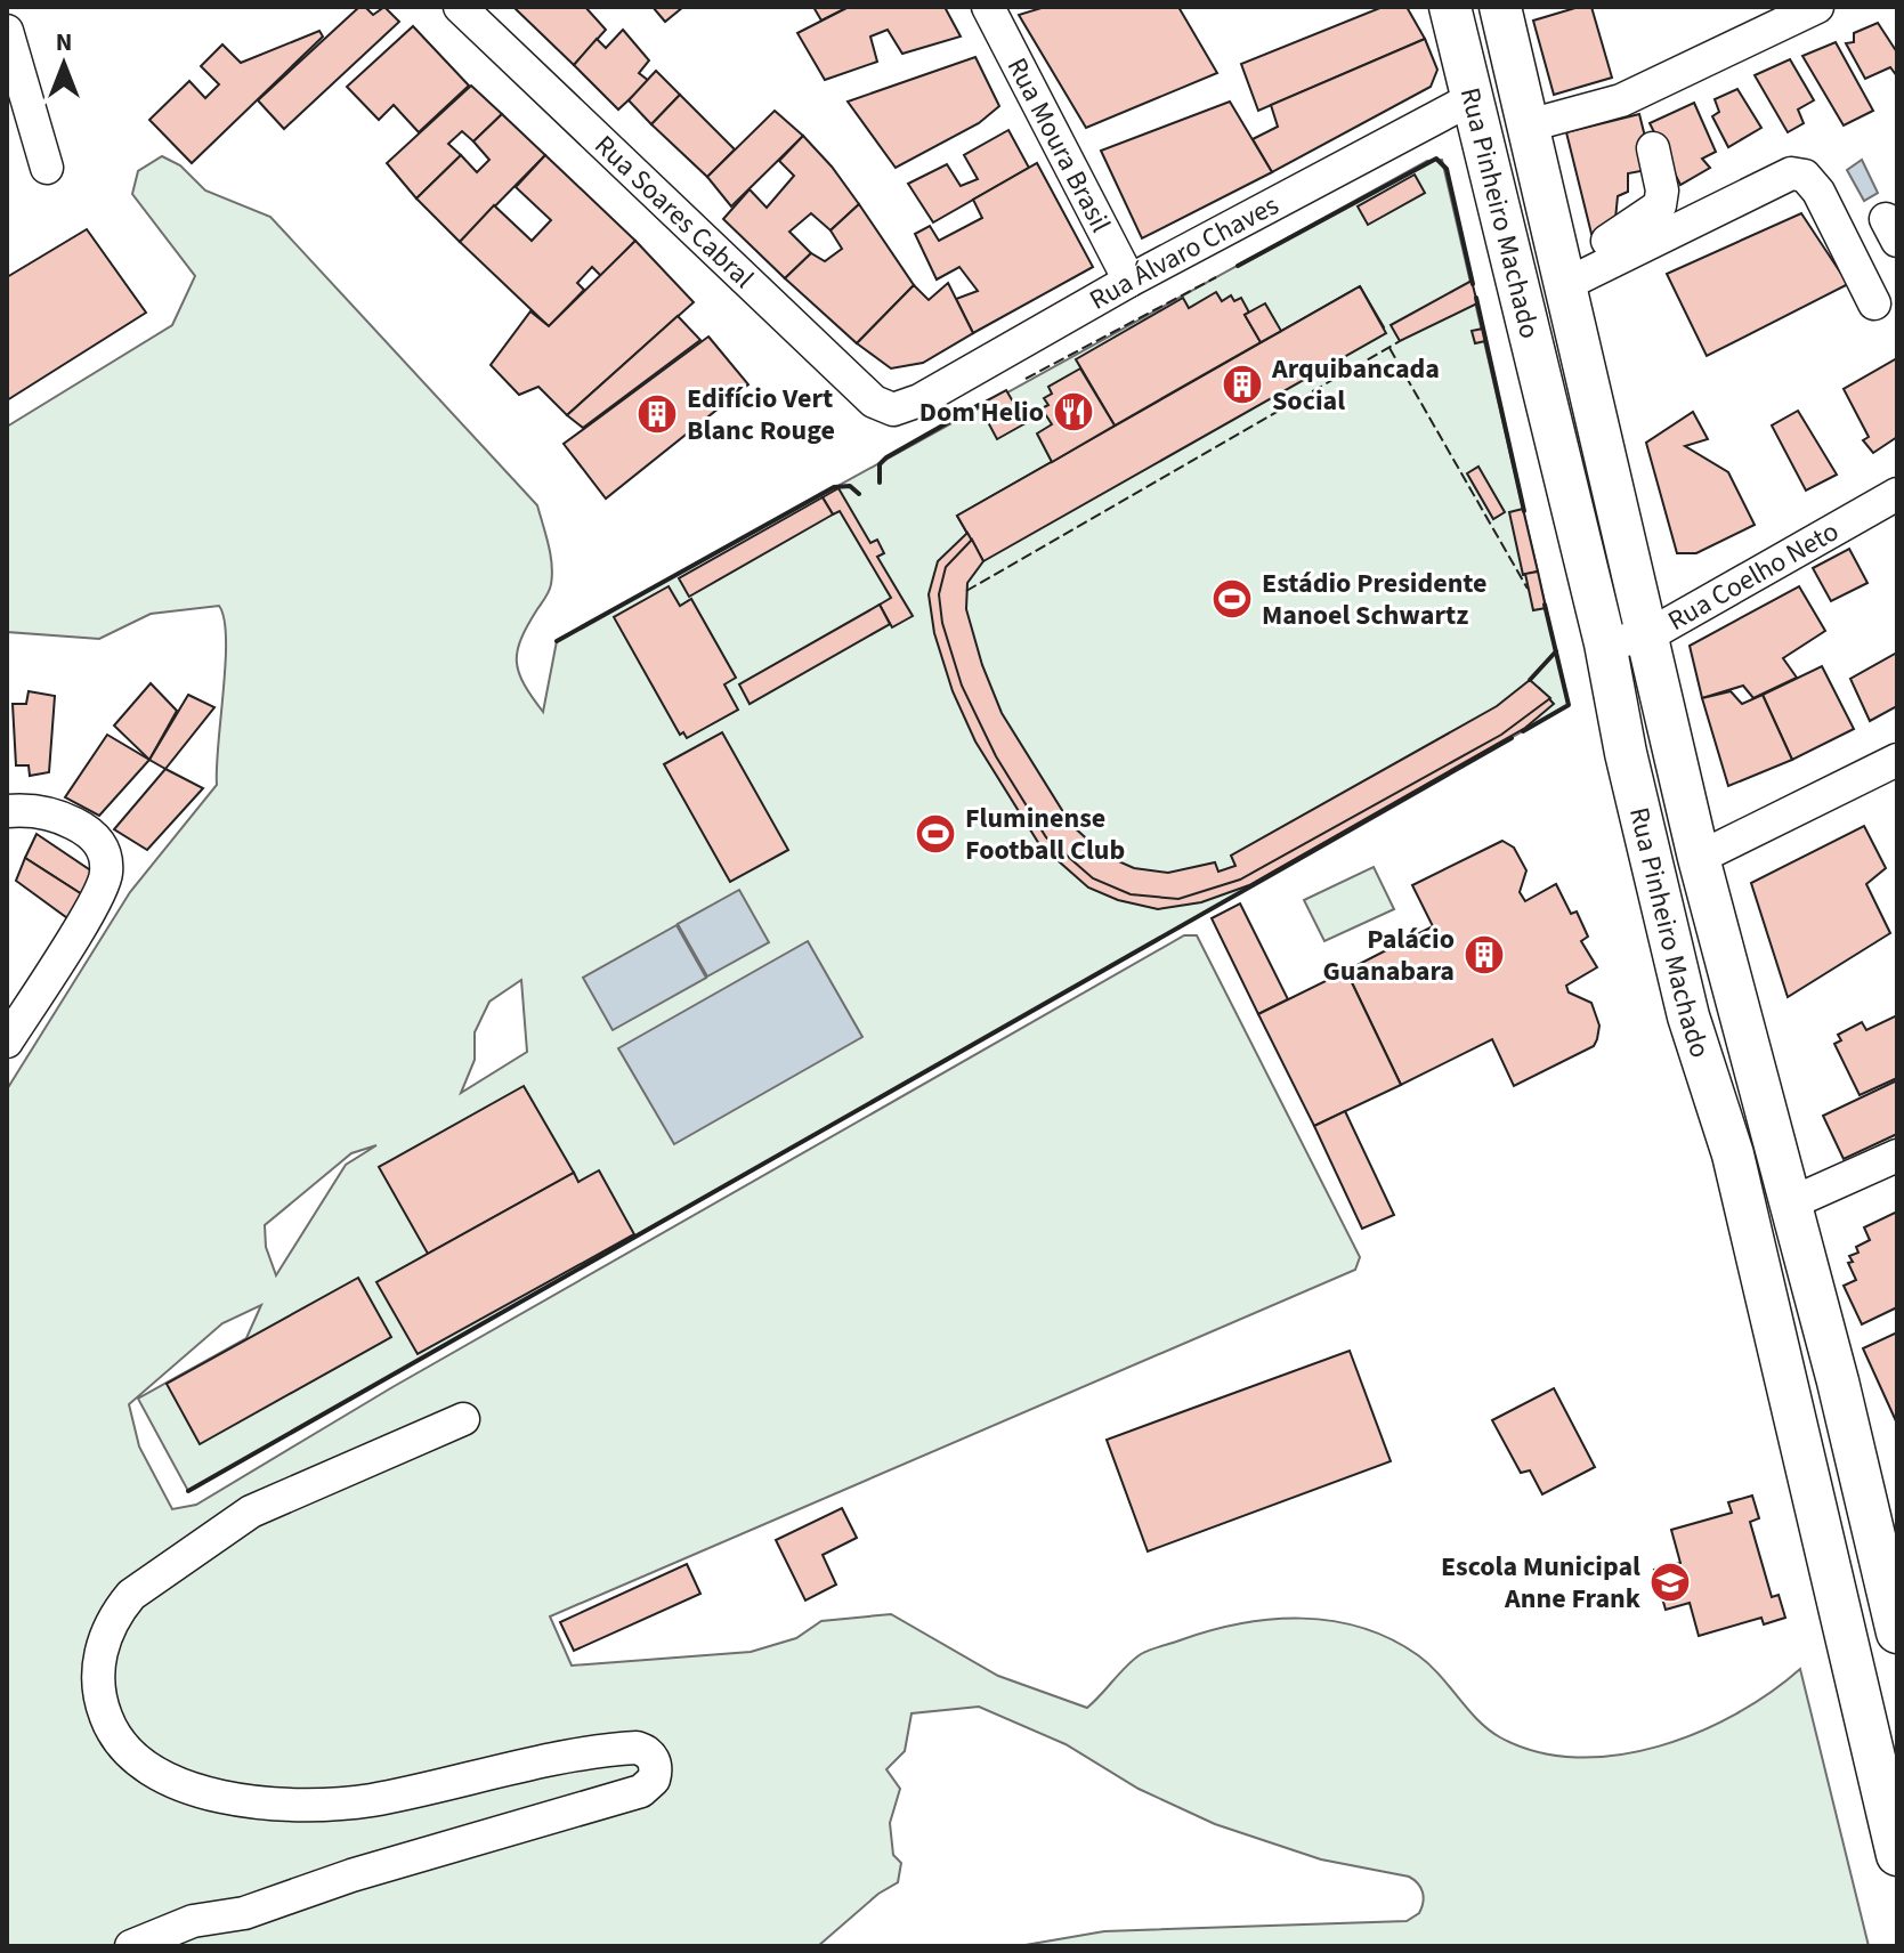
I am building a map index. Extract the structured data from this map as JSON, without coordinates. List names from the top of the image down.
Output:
{
  "streets": {
    "main road": ["Rua Pinheiro Machado"],
    "street": [
      "Rua Moura Brasil",
      "Rua Soares Cabral",
      "Rua Álvaro Chaves",
      "Rua Coelho Neto"
    ]
  },
  "crossings": [
    ["Rua Moura Brasil", "Rua Álvaro Chaves"],
    ["Rua Soares Cabral", "Rua Álvaro Chaves"],
    ["Rua Pinheiro Machado", "Rua Álvaro Chaves"],
    ["Rua Pinheiro Machado", "Rua Coelho Neto"]
  ],
  "places": {
    "building": ["Arquibancada Social", "Edifício Vert Blanc Rouge", "Palácio Guanabara"],
    "restaurant": ["Dom Helio"],
    "sports": ["Estádio Presidente Manoel Schwartz", "Fluminense Football Club"],
    "school or university": ["Escola Municipal Anne Frank"]
  },
  "north": "top"
}
